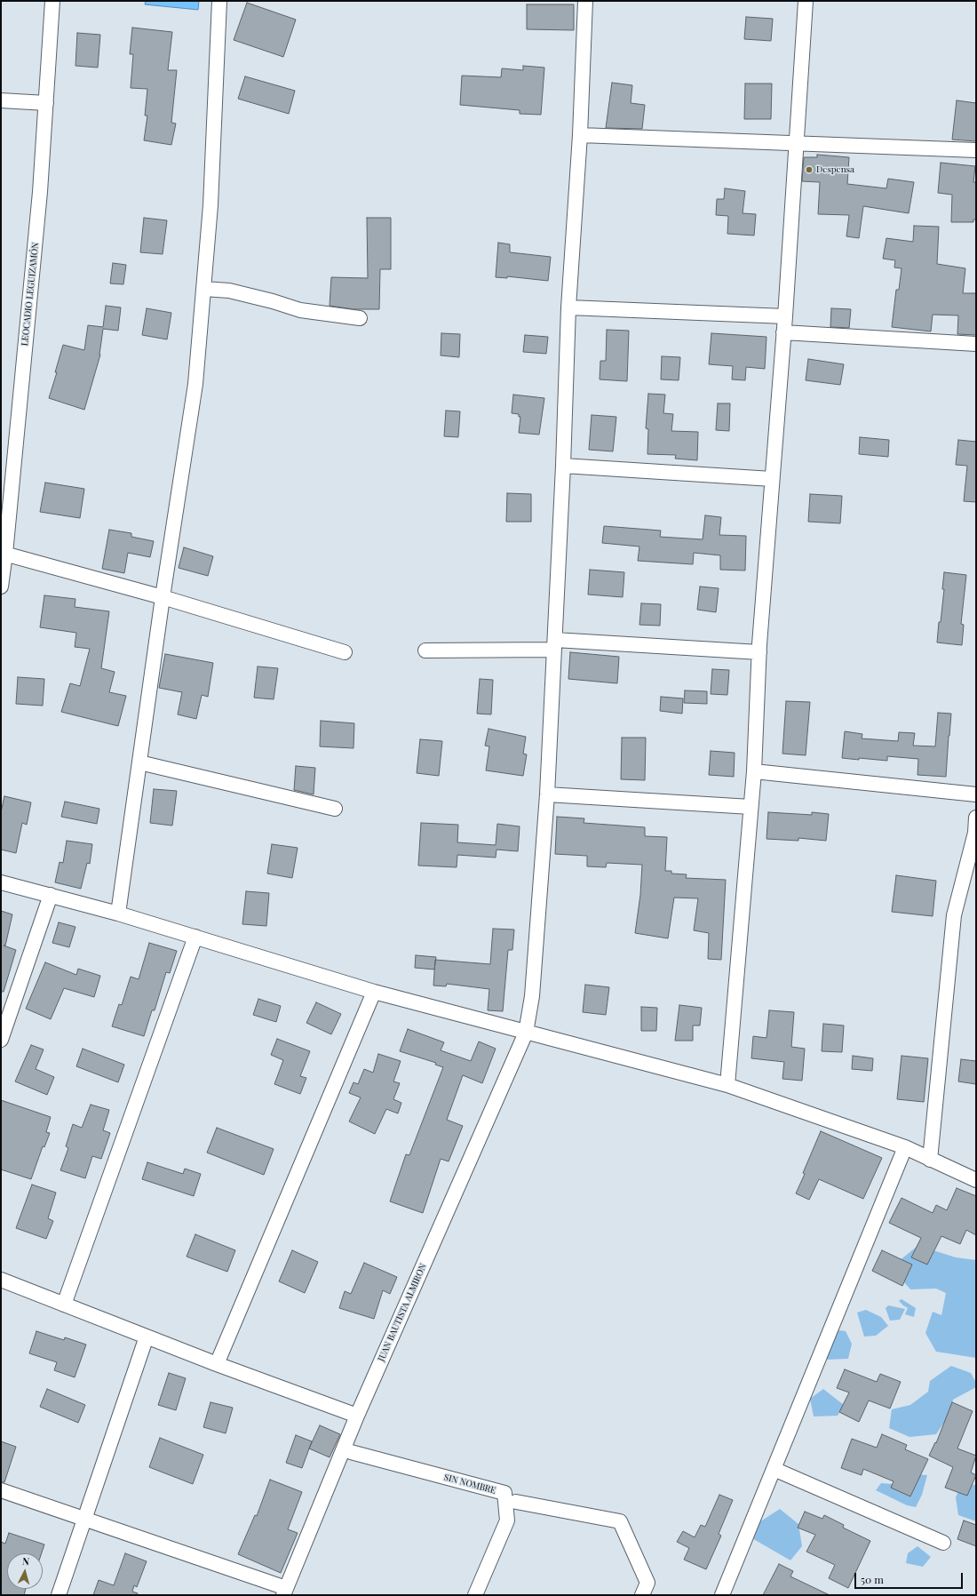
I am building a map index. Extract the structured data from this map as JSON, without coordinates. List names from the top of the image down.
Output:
{
  "streets": {
    "street": ["LEOCADIO LEGUIZAMÓN", "JUAN BAUTISTA ALMIRON", "SIN NOMBRE"]
  },
  "places": ["Despensa"],
  "scale_bar": "50 m",
  "north": "top"
}
